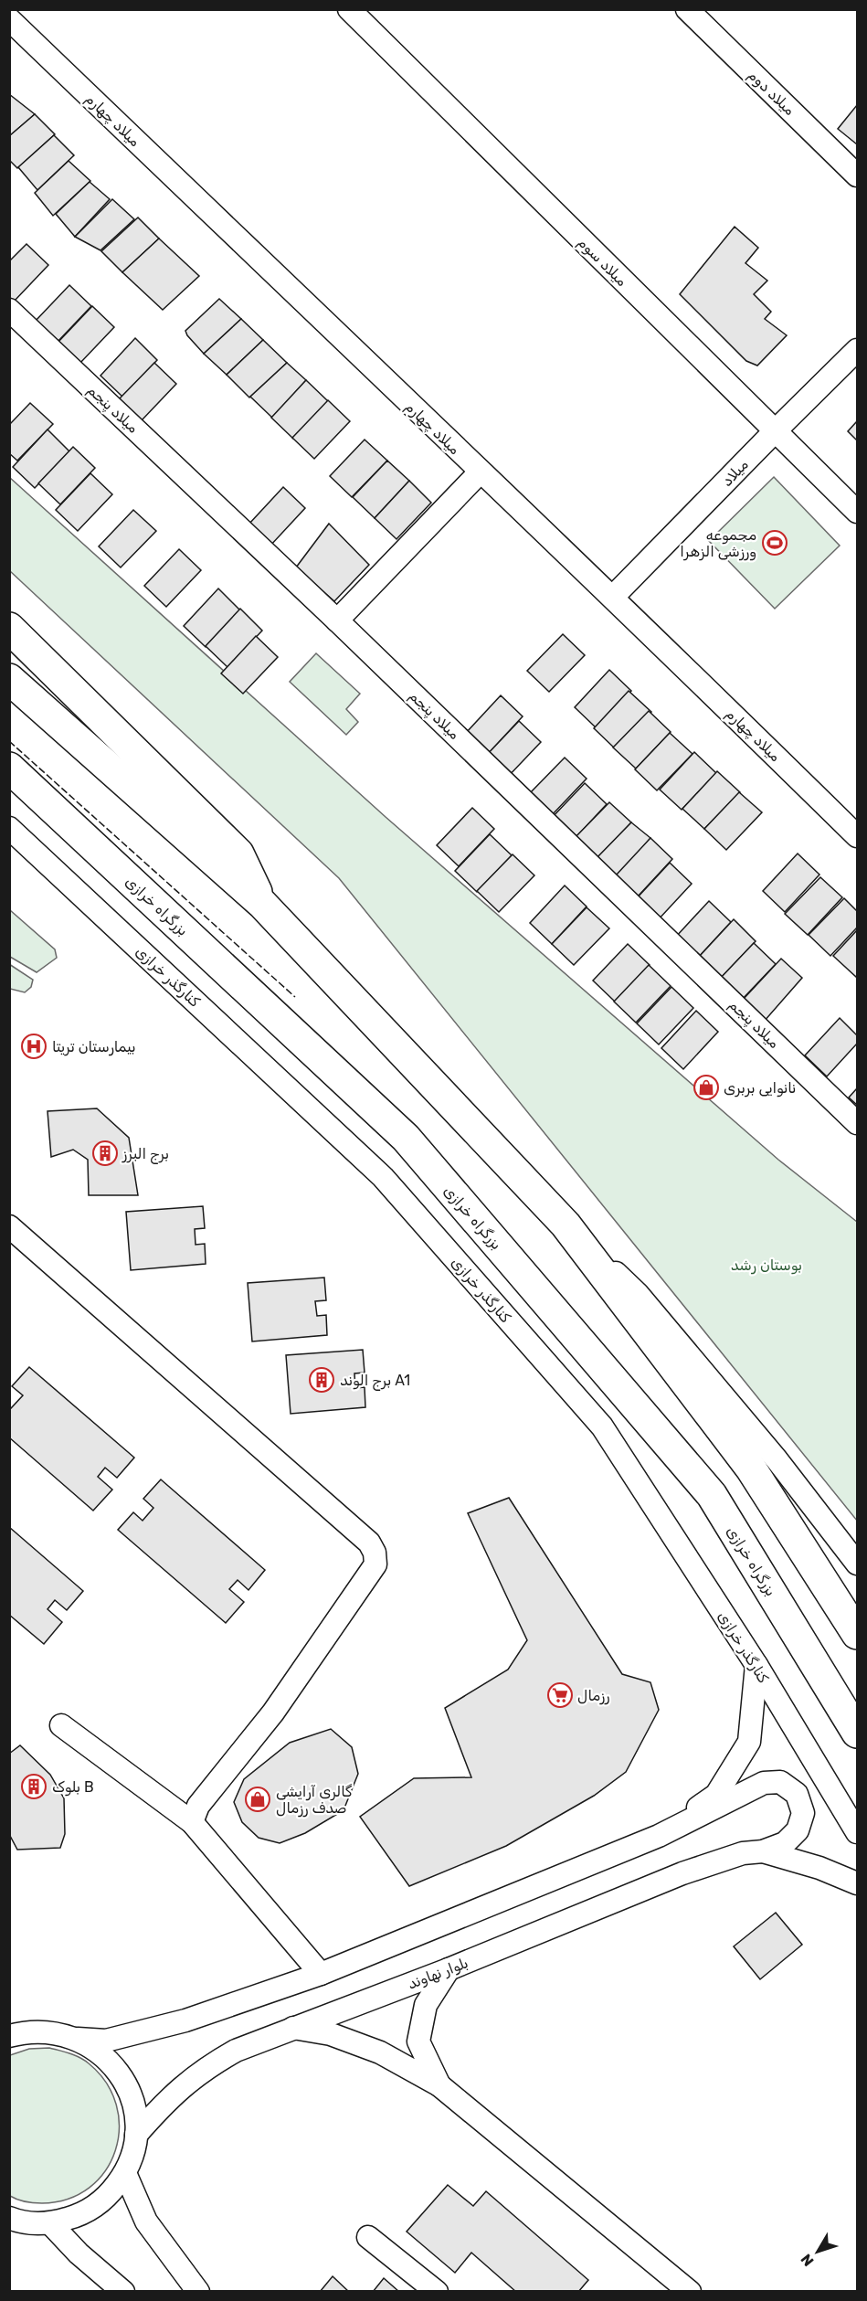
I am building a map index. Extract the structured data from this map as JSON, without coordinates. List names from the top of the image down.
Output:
{
  "streets": {
    "highway": ["بزرگراه خرازی"],
    "street": [
      "میلاد دوم",
      "میلاد چهارم",
      "میلاد سوم",
      "میلاد پنجم",
      "میلاد",
      "کنارگذر خرازی",
      "بلوار نهاوند"
    ]
  },
  "crossings": [
    ["میلاد چهارم", "میلاد"],
    ["میلاد سوم", "میلاد"]
  ],
  "parks": ["بوستان رشد"],
  "places": {
    "sports": ["مجموعه ورزشی الزهرا"],
    "hospital": ["بیمارستان تریتا"],
    "shop": ["نانوایی بربری", "گالری آرایشی صدف رزمال"],
    "building": ["برج البرز", "برج الوند A1", "بلوک B"],
    "supermarket": ["رزمال"]
  },
  "north": "bottom left"
}
